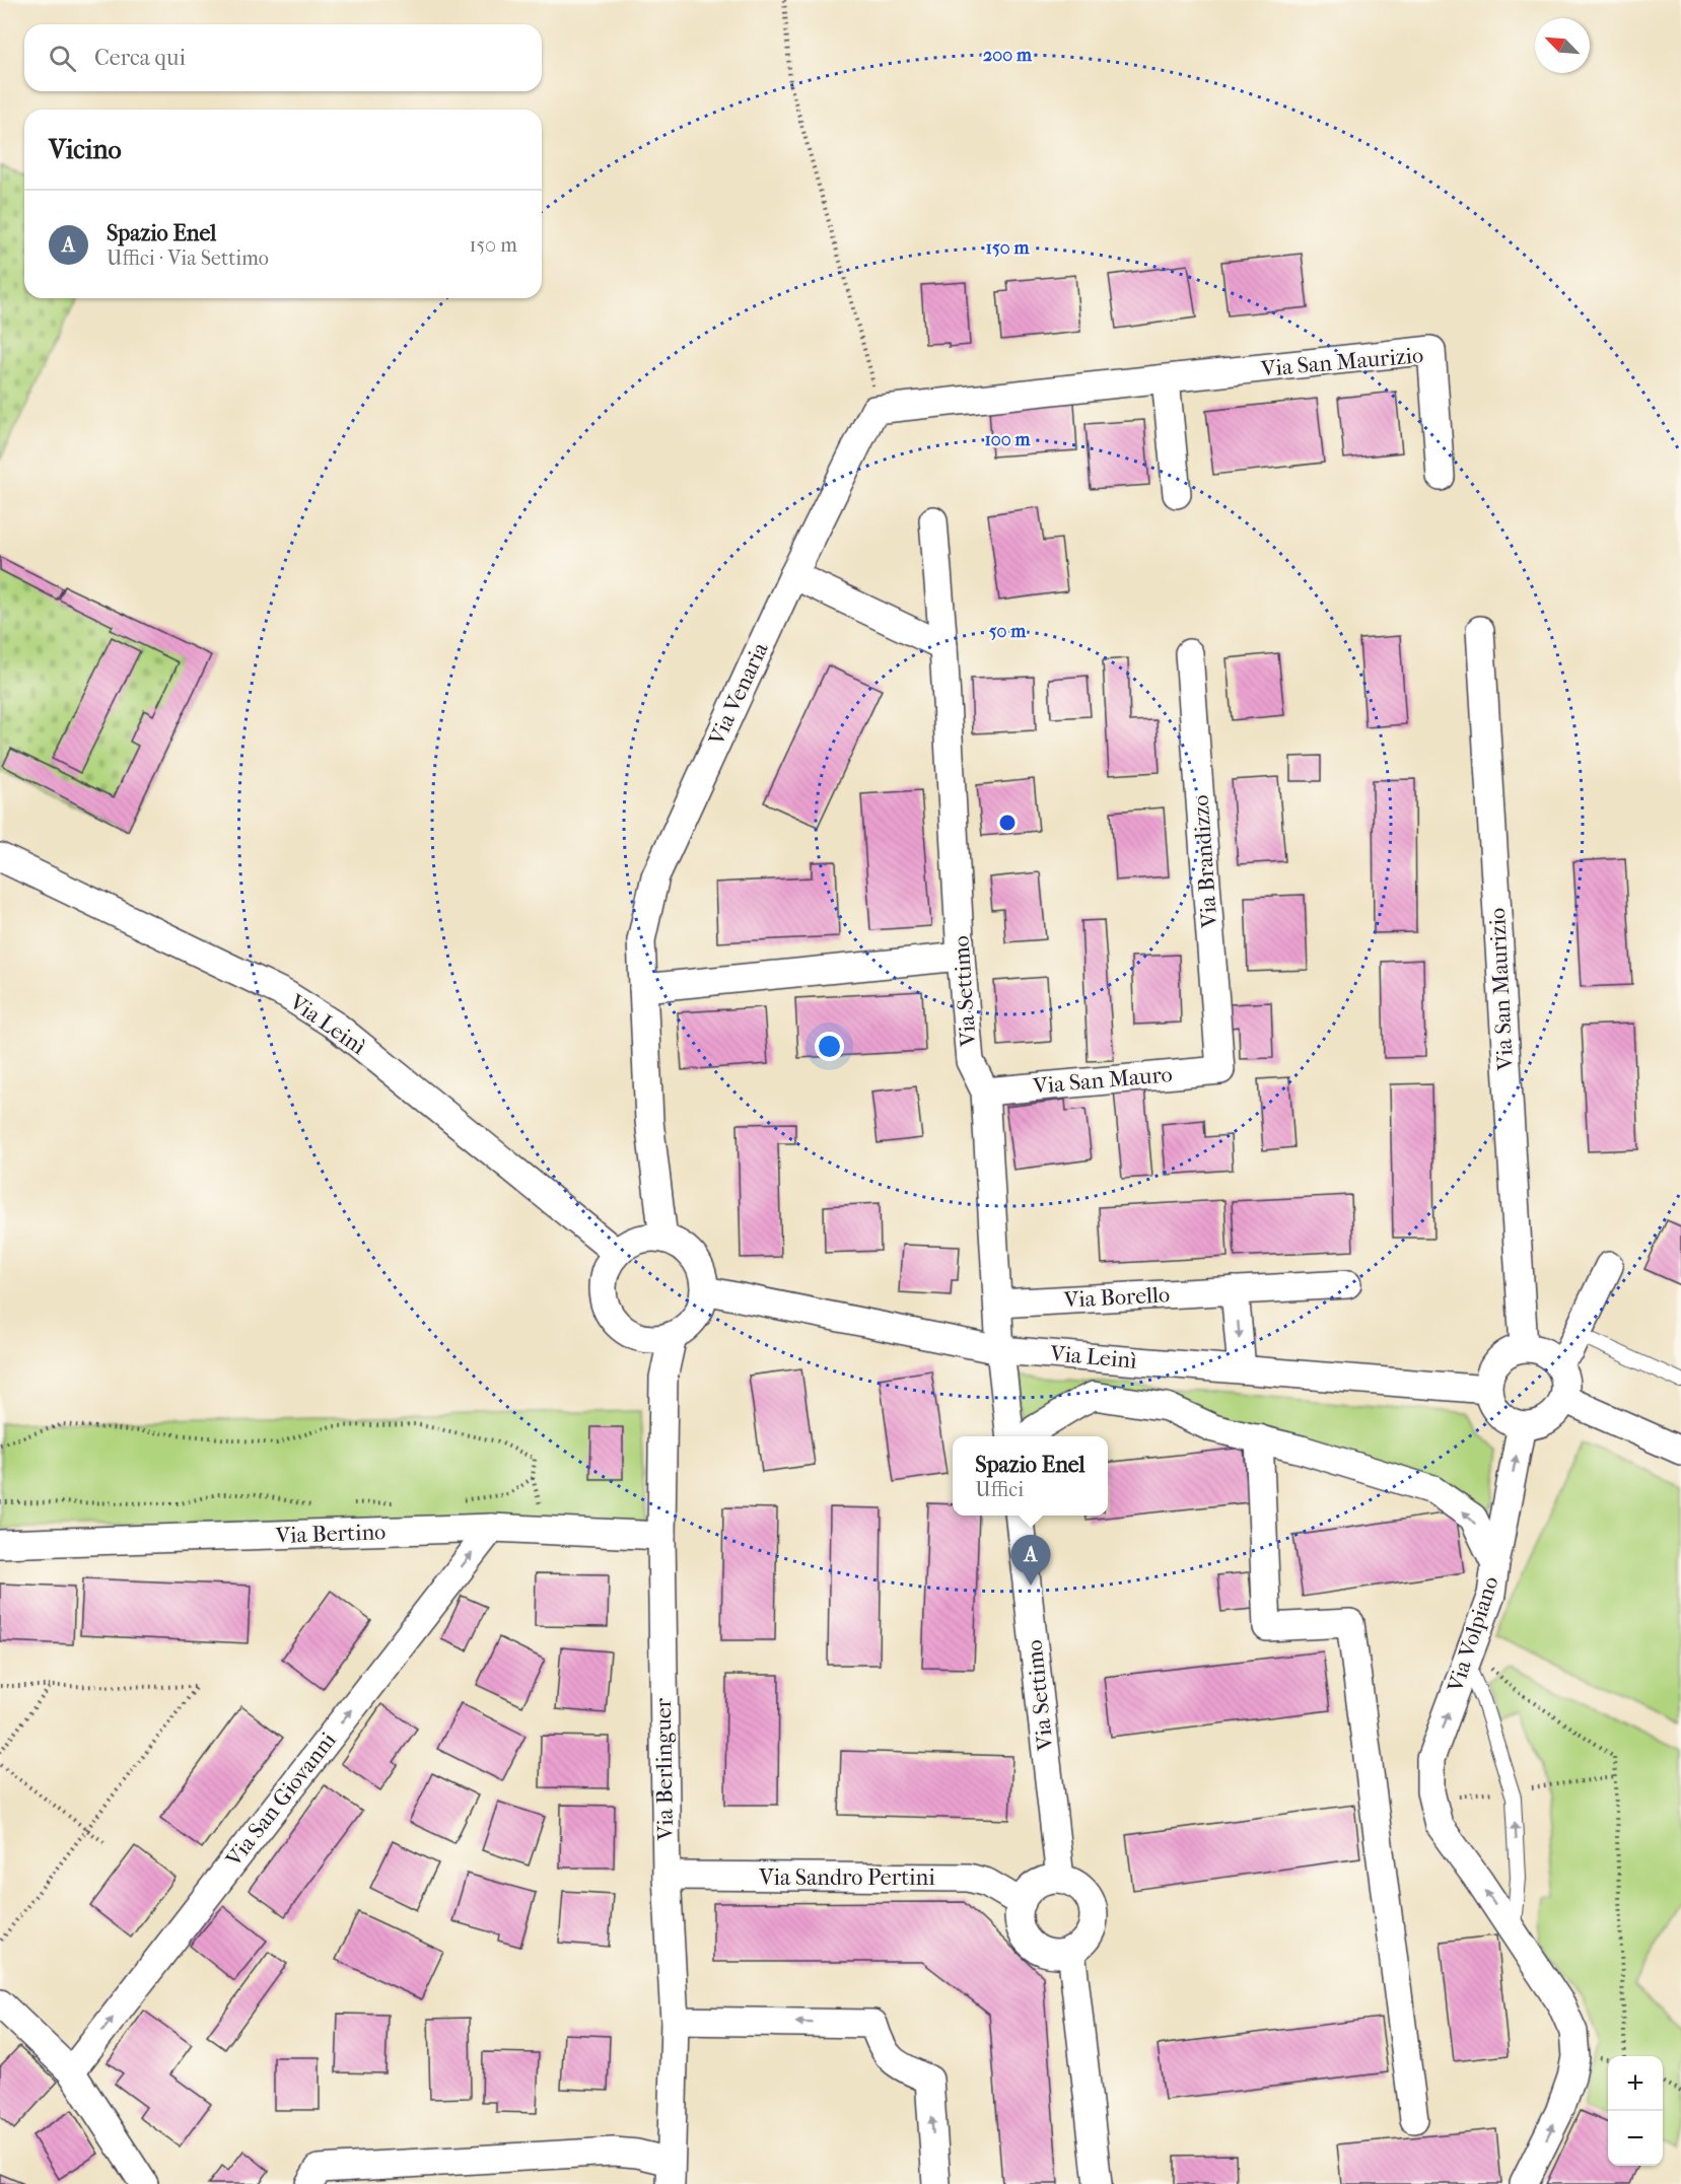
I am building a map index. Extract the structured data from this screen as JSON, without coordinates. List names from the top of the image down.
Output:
{
  "streets": {
    "street": [
      "Via San Maurizio",
      "Via Venaria",
      "Via Brandizzo",
      "Via Settimo",
      "Via Leinì",
      "Via San Mauro",
      "Via Borello",
      "Via Bertino",
      "Via Volpiano",
      "Via Berlinguer",
      "Via San Giovanni",
      "Via Sandro Pertini"
    ]
  },
  "crossings": [
    ["Via San Maurizio", "Via Venaria"],
    ["Via San Maurizio", "Via Leinì"],
    ["Via Venaria", "Via Leinì"],
    ["Via Venaria", "Via Berlinguer"],
    ["Via Brandizzo", "Via San Mauro"],
    ["Via Settimo", "Via Leinì"],
    ["Via Settimo", "Via San Mauro"],
    ["Via Settimo", "Via Borello"],
    ["Via Settimo", "Via Sandro Pertini"],
    ["Via Leinì", "Via Berlinguer"],
    ["Via Bertino", "Via Berlinguer"],
    ["Via Bertino", "Via San Giovanni"],
    ["Via Berlinguer", "Via Sandro Pertini"]
  ],
  "one_way": ["Via Volpiano", "Via San Giovanni"],
  "north": "top left",
  "page": {
    "search": "Cerca qui",
    "heading": "Vicino",
    "list": [
      {
        "mark": "A",
        "name": "Spazio Enel",
        "note": "Uffici · Via Settimo",
        "value": "150 m"
      }
    ],
    "popup": ["Spazio Enel", "Uffici"],
    "pins": "A",
    "map_buttons": ["+", "−"]
  },
  "rings": [
    "200 m",
    "150 m",
    "100 m",
    "50 m"
  ]
}
